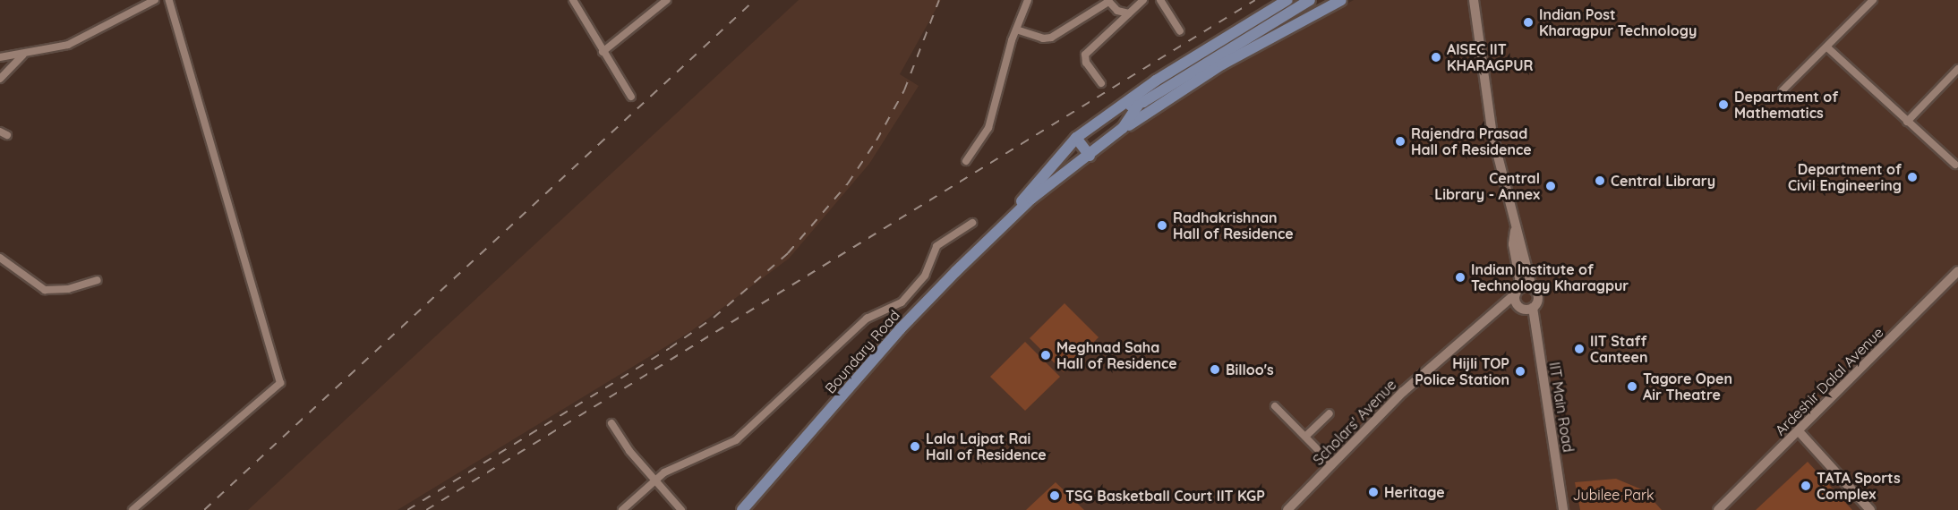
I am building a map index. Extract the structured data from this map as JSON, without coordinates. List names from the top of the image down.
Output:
{
  "streets": {
    "main road": ["Boundary Road"],
    "street": ["Ardeshir Dalal Avenue", "IIT Main Road", "Scholars' Avenue"]
  },
  "crossings": [
    ["IIT Main Road", "Scholars' Avenue"]
  ],
  "parks": ["Jubilee Park"],
  "places": [
    "Indian Post Kharagpur Technology",
    "AISEC IIT KHARAGPUR",
    "Department of Mathematics",
    "Rajendra Prasad Hall of Residence",
    "Department of Civil Engineering",
    "Central Library",
    "Central Library - Annex",
    "Radhakrishnan Hall of Residence",
    "Indian Institute of Technology Kharagpur",
    "IIT Staff Canteen",
    "Meghnad Saha Hall of Residence",
    "Billoo's",
    "Hijli TOP Police Station",
    "Tagore Open Air Theatre",
    "Lala Lajpat Rai Hall of Residence",
    "TATA Sports Complex",
    "Heritage",
    "TSG Basketball Court IIT KGP"
  ]
}
